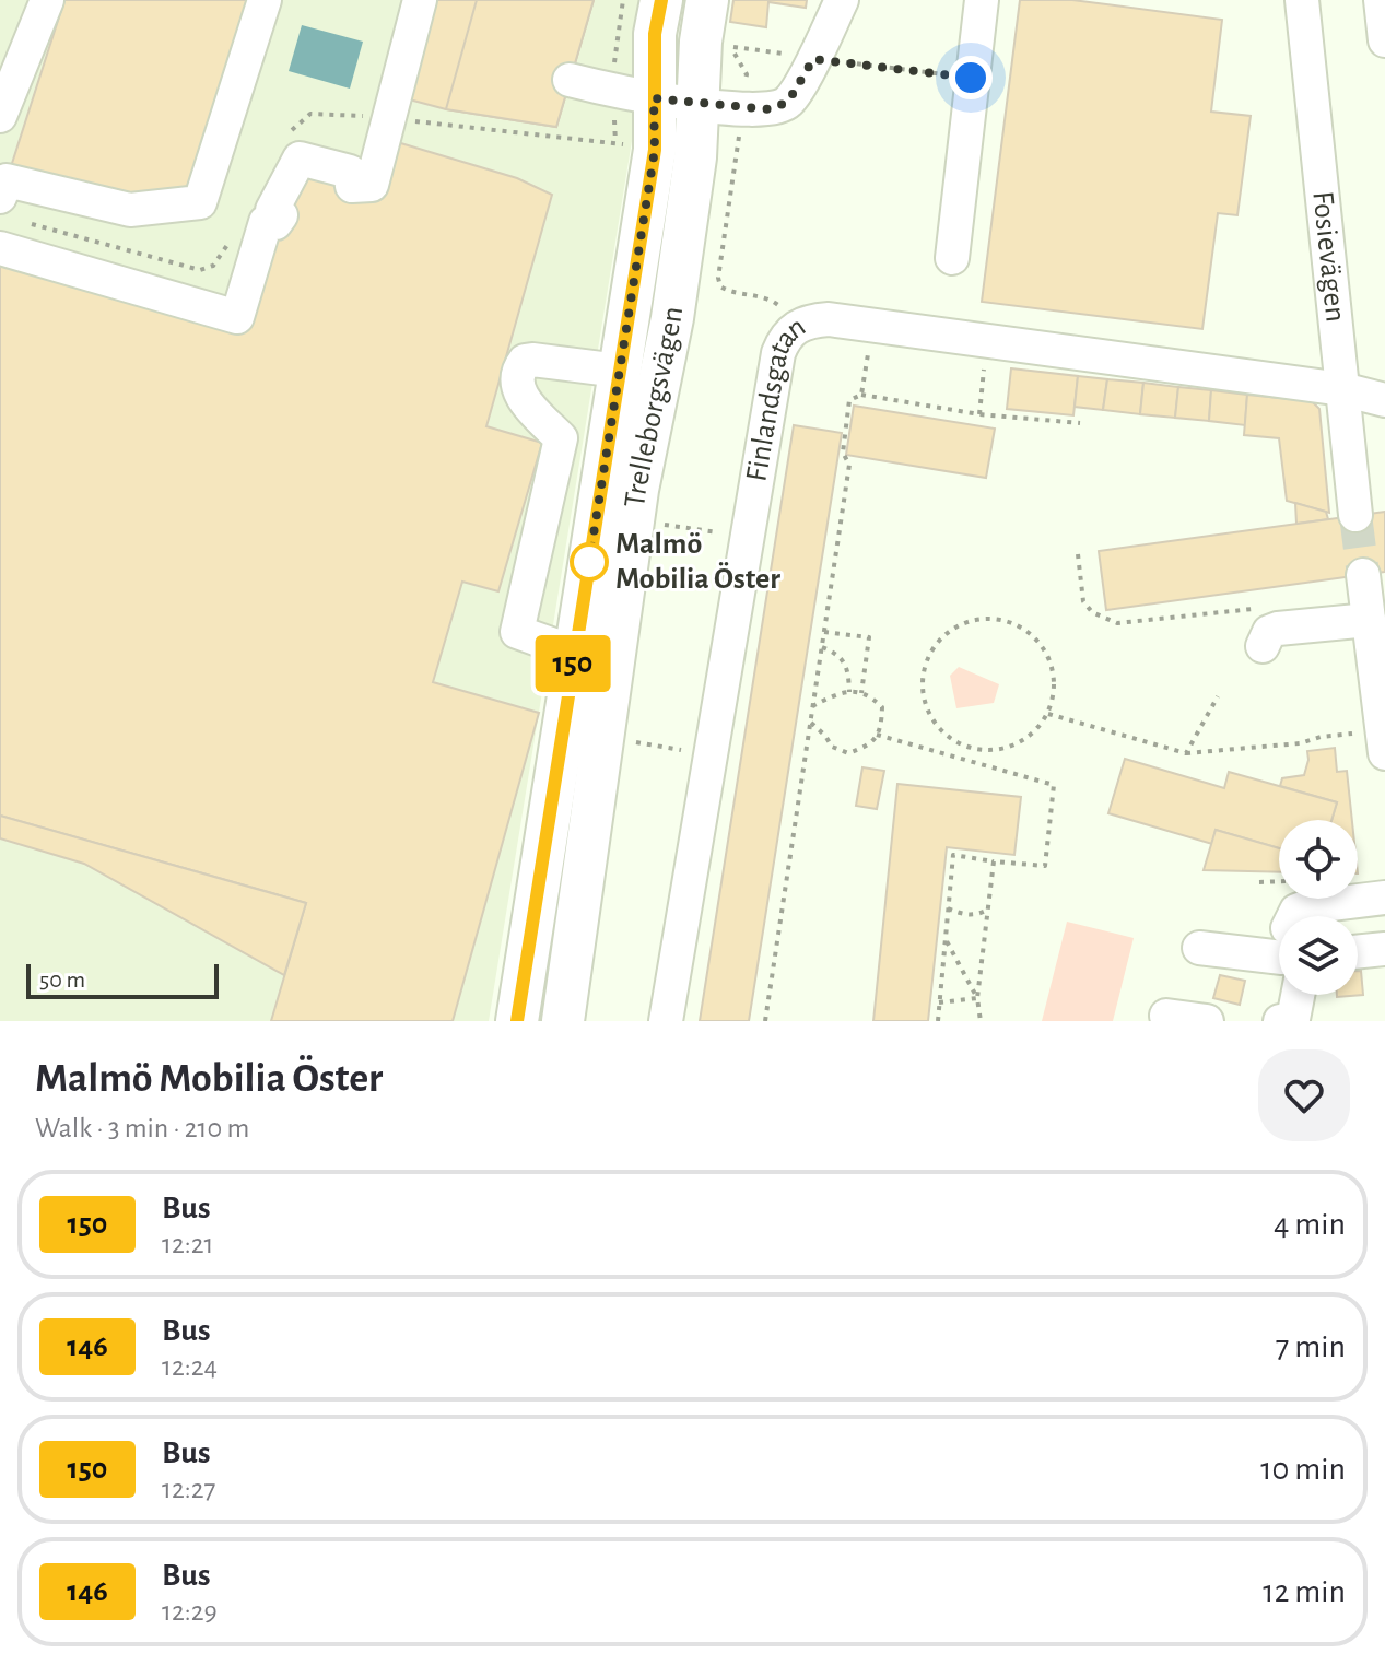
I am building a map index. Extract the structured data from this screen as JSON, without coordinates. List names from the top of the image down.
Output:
{
  "streets": {
    "main road": ["Trelleborgsvägen"],
    "street": ["Fosievägen", "Finlandsgatan"]
  },
  "crossings": [
    ["Fosievägen", "Finlandsgatan"]
  ],
  "places": ["Malmö Mobilia Öster"],
  "lines": ["bus line 150"],
  "scale_bar": "50 m",
  "page": {
    "on_map": "150",
    "scale": "50 m",
    "heading": ["Malmö Mobilia Öster", "Walk · 3 min · 210 m"],
    "list": [
      {
        "mark": "150",
        "name": "Bus",
        "note": "12:21",
        "value": "4 min"
      },
      {
        "mark": "146",
        "name": "Bus",
        "note": "12:24",
        "value": "7 min"
      },
      {
        "mark": "150",
        "name": "Bus",
        "note": "12:27",
        "value": "10 min"
      },
      {
        "mark": "146",
        "name": "Bus",
        "note": "12:29",
        "value": "12 min"
      }
    ]
  }
}
